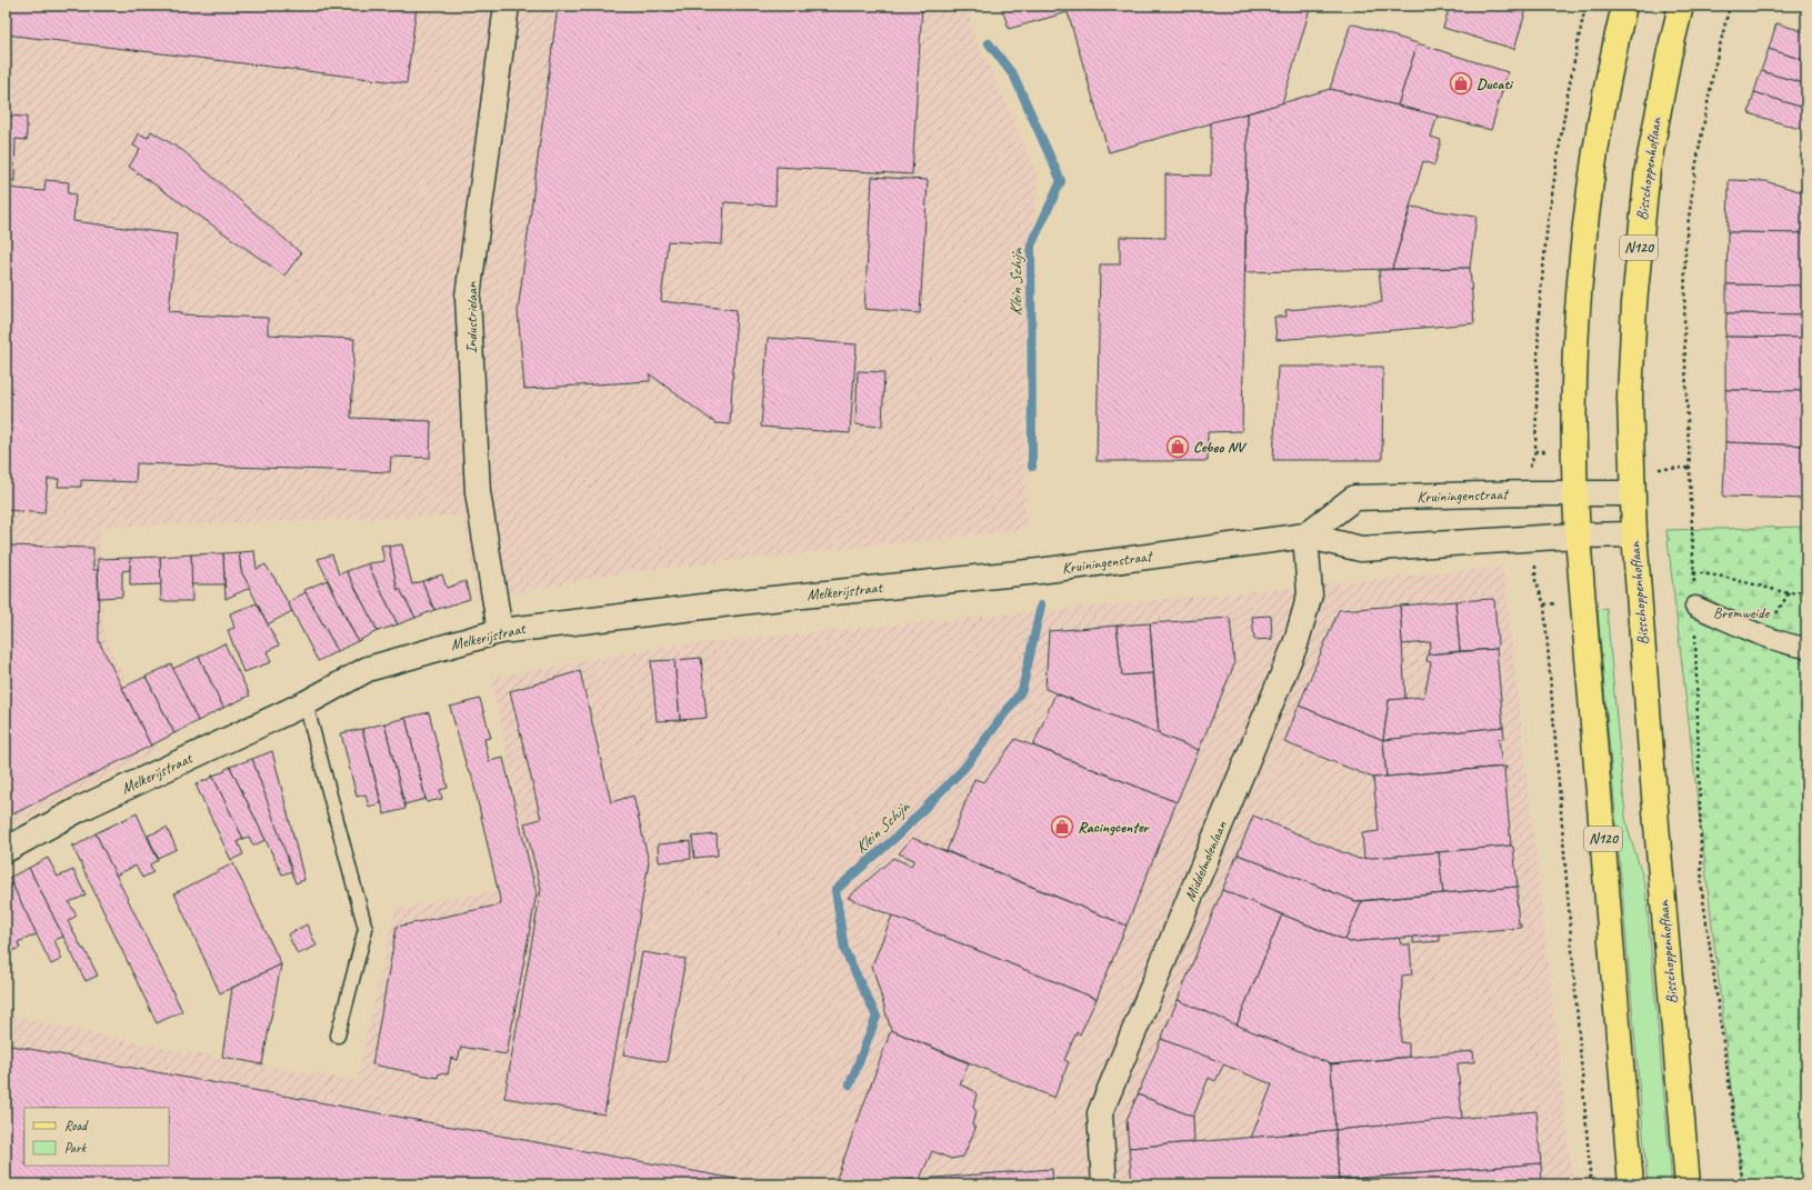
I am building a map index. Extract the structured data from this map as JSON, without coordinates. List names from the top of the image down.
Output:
{
  "streets": {
    "main road": ["Bisschoppenhoflaan", "N120"],
    "street": [
      "Industrielaan",
      "Kruiningenstraat",
      "Melkerijstraat",
      "Middelmolenlaan"
    ]
  },
  "crossings": [
    ["Bisschoppenhoflaan", "Kruiningenstraat"],
    ["N120", "Kruiningenstraat"],
    ["Industrielaan", "Melkerijstraat"],
    ["Kruiningenstraat", "Melkerijstraat"],
    ["Kruiningenstraat", "Middelmolenlaan"]
  ],
  "water": ["Klein Schijn"],
  "parks": ["Bremweide"],
  "places": {
    "shop": ["Ducati", "Cebeo NV", "Racingcenter"]
  },
  "legend": ["Road", "Park"]
}
